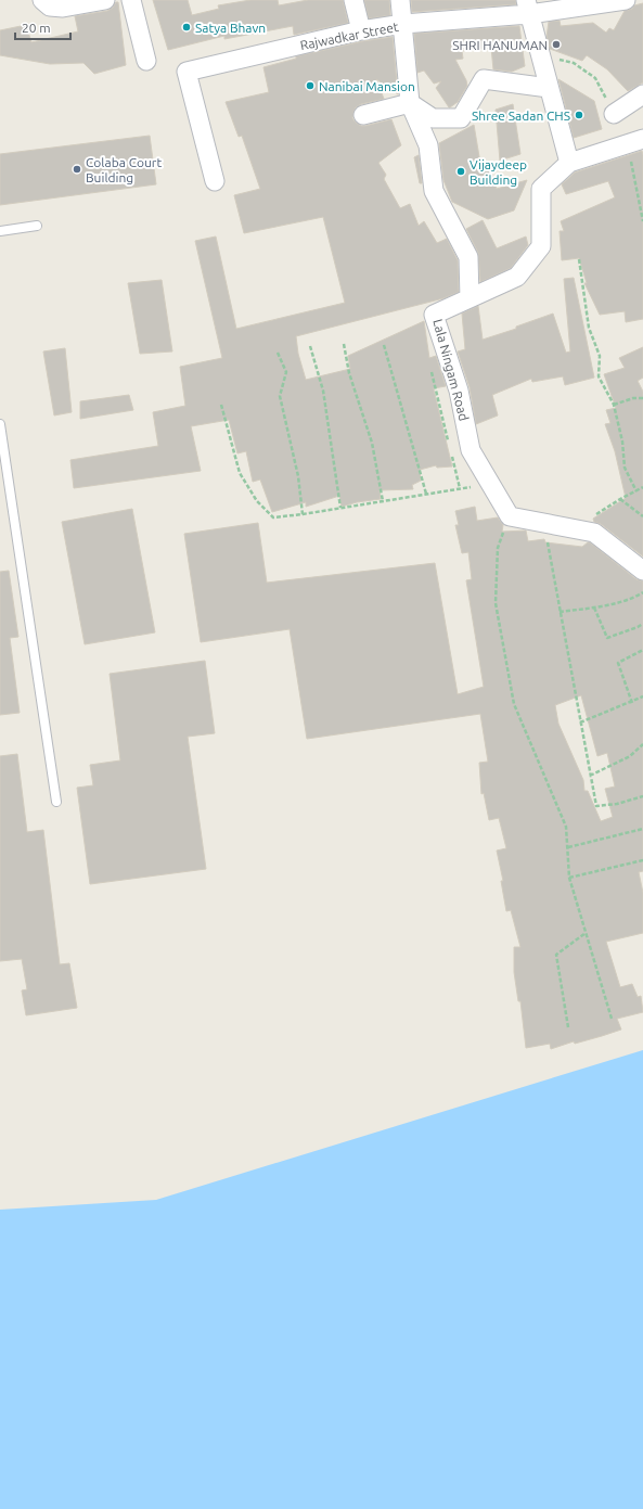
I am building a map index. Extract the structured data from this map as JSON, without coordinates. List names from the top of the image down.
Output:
{
  "streets": {
    "street": ["Rajwadkar Street", "Lala Ningam Road"]
  },
  "places": [
    "Satya Bhavn",
    "SHRI HANUMAN",
    "Nanibai Mansion",
    "Shree Sadan CHS",
    "Colaba Court Building",
    "Vijaydeep Building"
  ],
  "scale_bar": "20 m"
}
